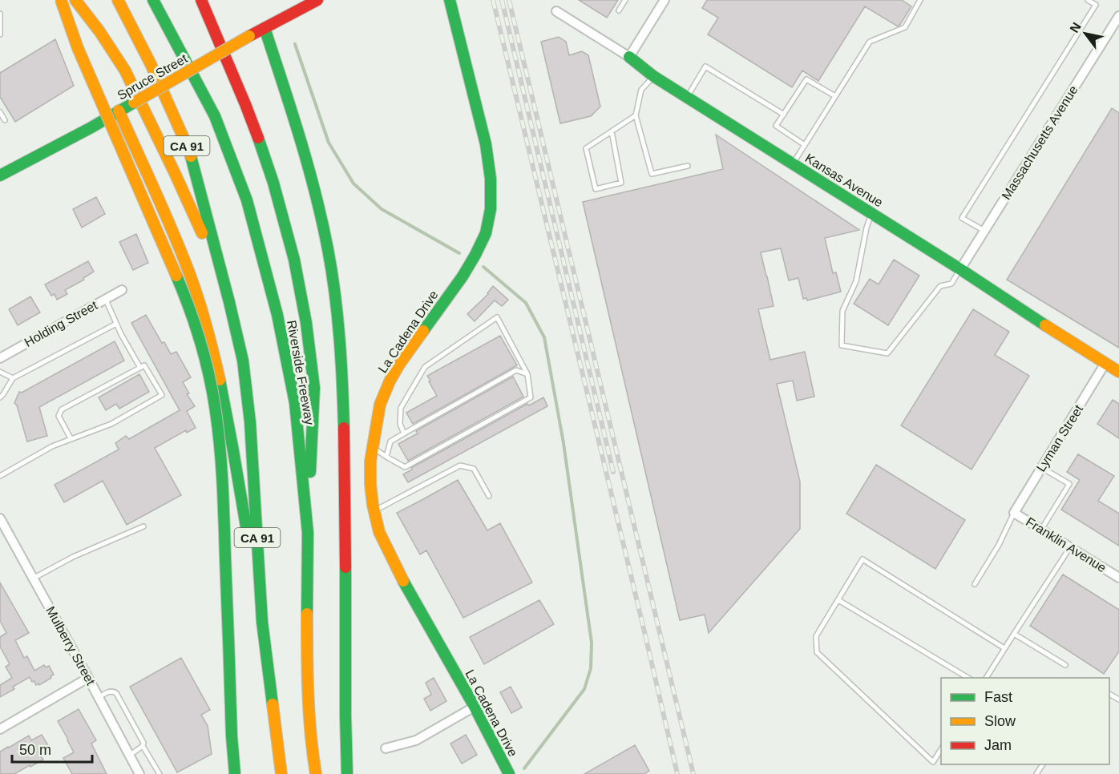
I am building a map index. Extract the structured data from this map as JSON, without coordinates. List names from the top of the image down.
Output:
{
  "streets": {
    "main road": [
      "Spruce Street",
      "CA 91",
      "Kansas Avenue",
      "La Cadena Drive",
      "Riverside Freeway"
    ],
    "street": [
      "Massachusetts Avenue",
      "Holding Street",
      "Lyman Street",
      "Franklin Avenue",
      "Mulberry Street"
    ]
  },
  "crossings": [
    ["Massachusetts Avenue", "Kansas Avenue"],
    ["Kansas Avenue", "Lyman Street"],
    ["Lyman Street", "Franklin Avenue"]
  ],
  "legend": ["Fast", "Slow", "Jam"],
  "scale_bar": "50 m",
  "north": "top left"
}
